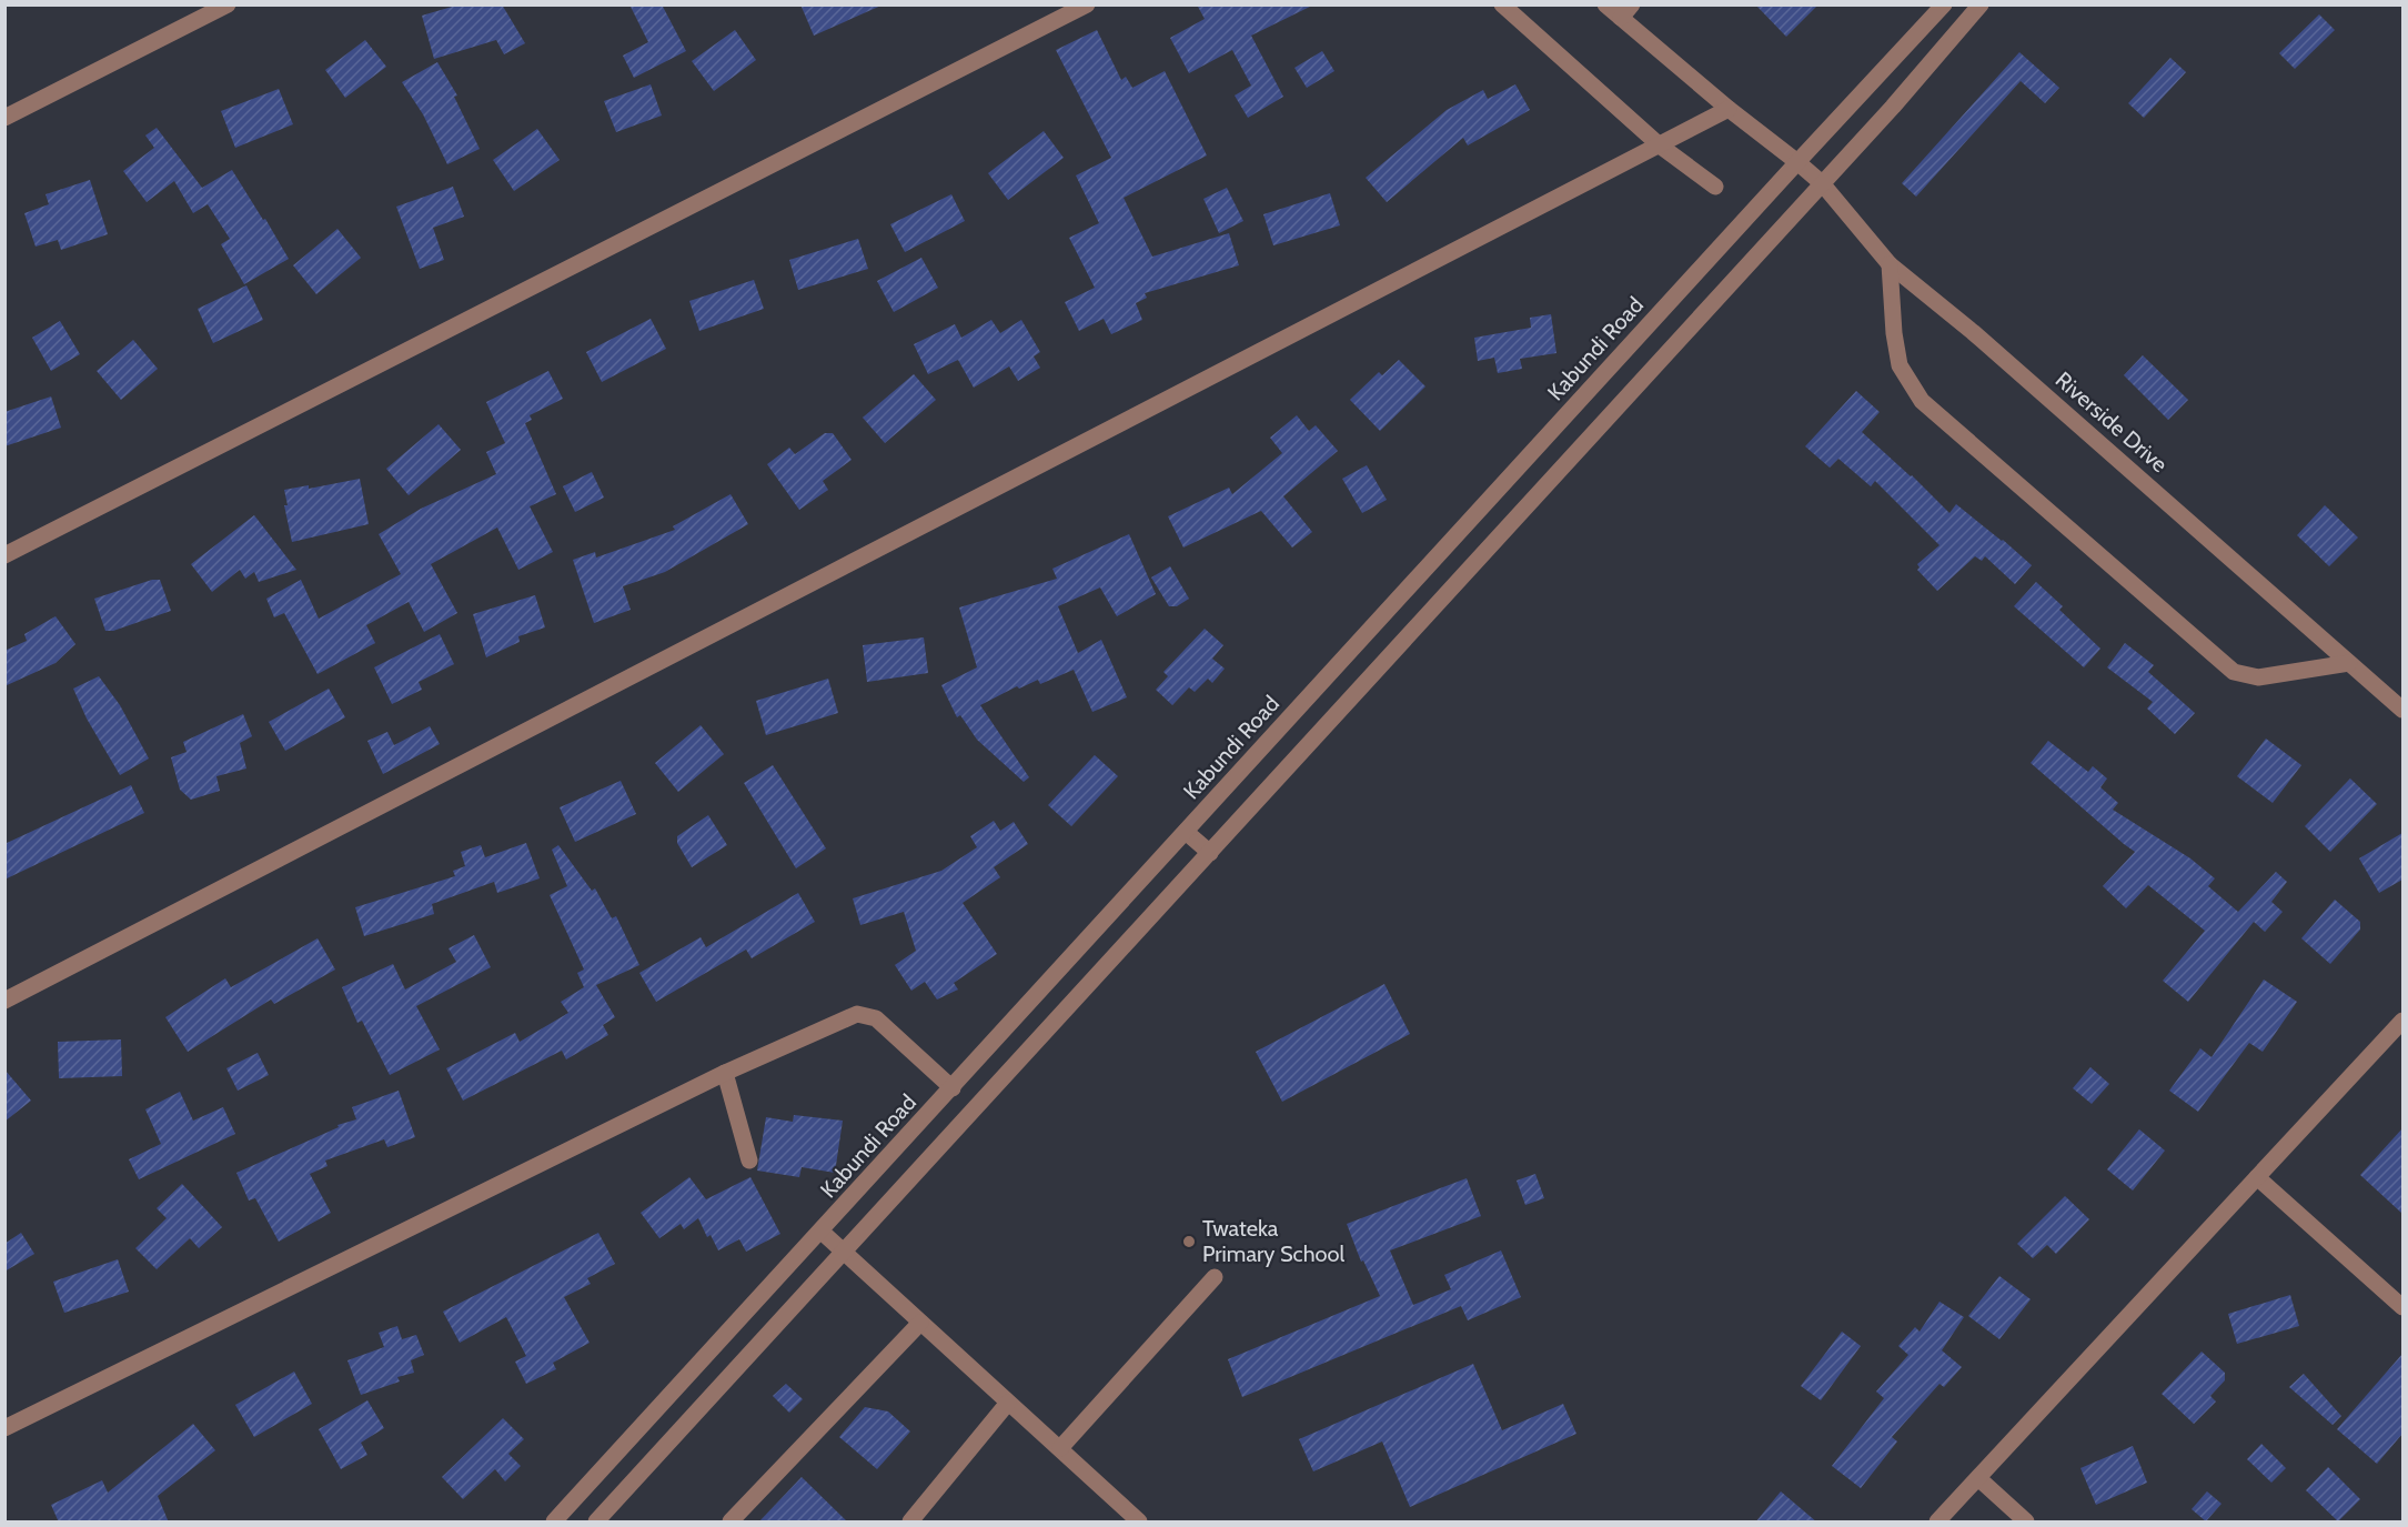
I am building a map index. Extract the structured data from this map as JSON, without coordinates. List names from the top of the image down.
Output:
{
  "streets": {
    "street": ["Kabundi Road", "Riverside Drive"]
  },
  "crossings": [
    ["Kabundi Road", "Riverside Drive"]
  ],
  "places": ["Twateka Primary School"]
}
